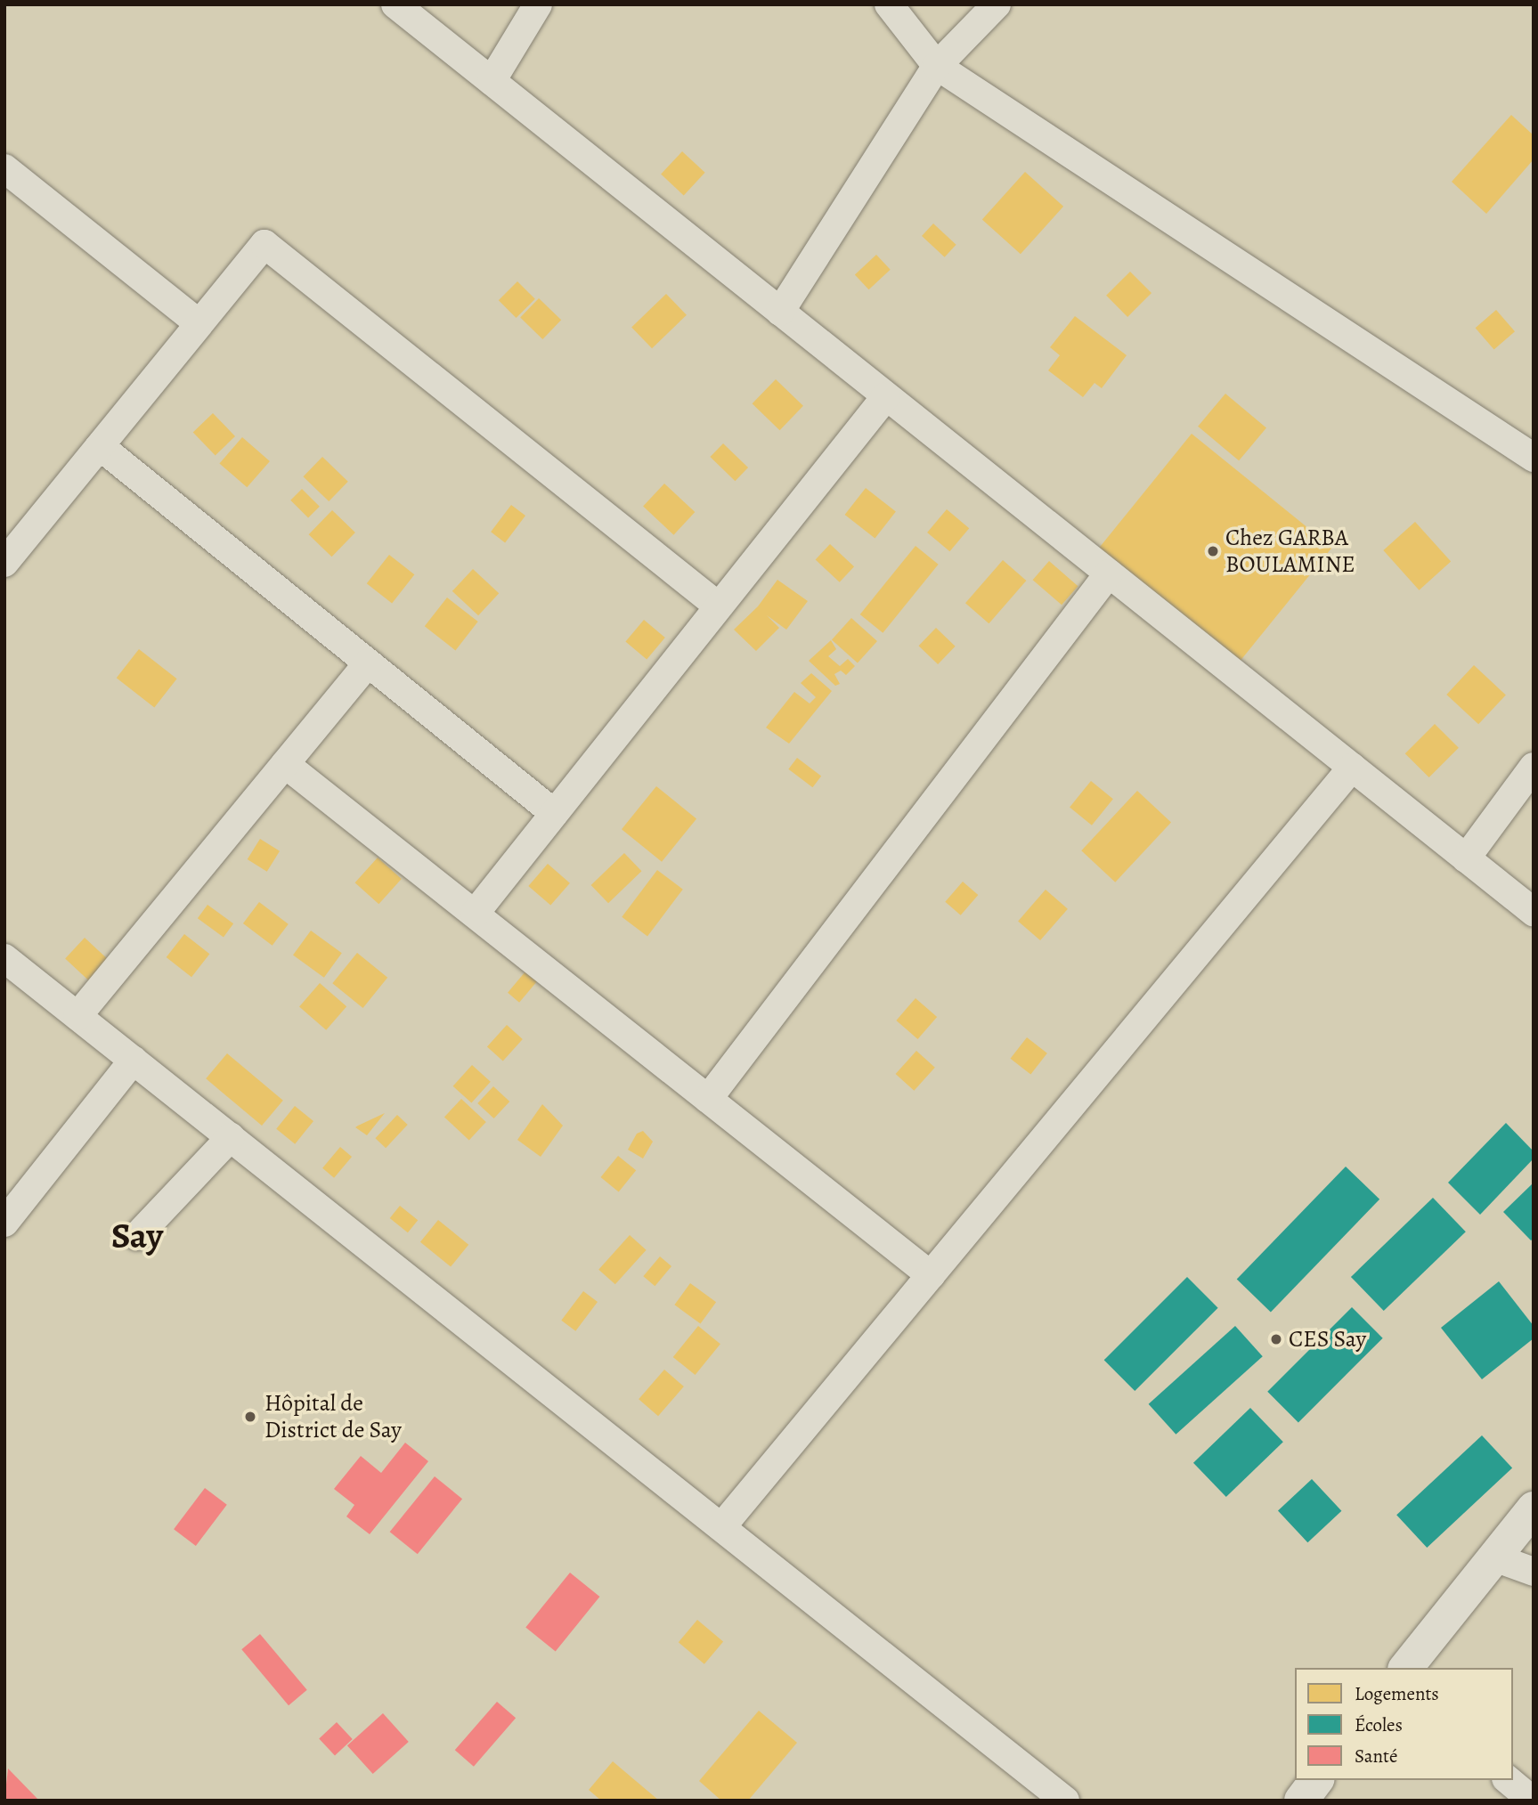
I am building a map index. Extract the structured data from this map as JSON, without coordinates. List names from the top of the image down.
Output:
{
  "districts": ["Say"],
  "places": ["Chez GARBA BOULAMINE", "CES Say", "Hôpital de District de Say"],
  "legend": ["Logements", "Écoles", "Santé"]
}
